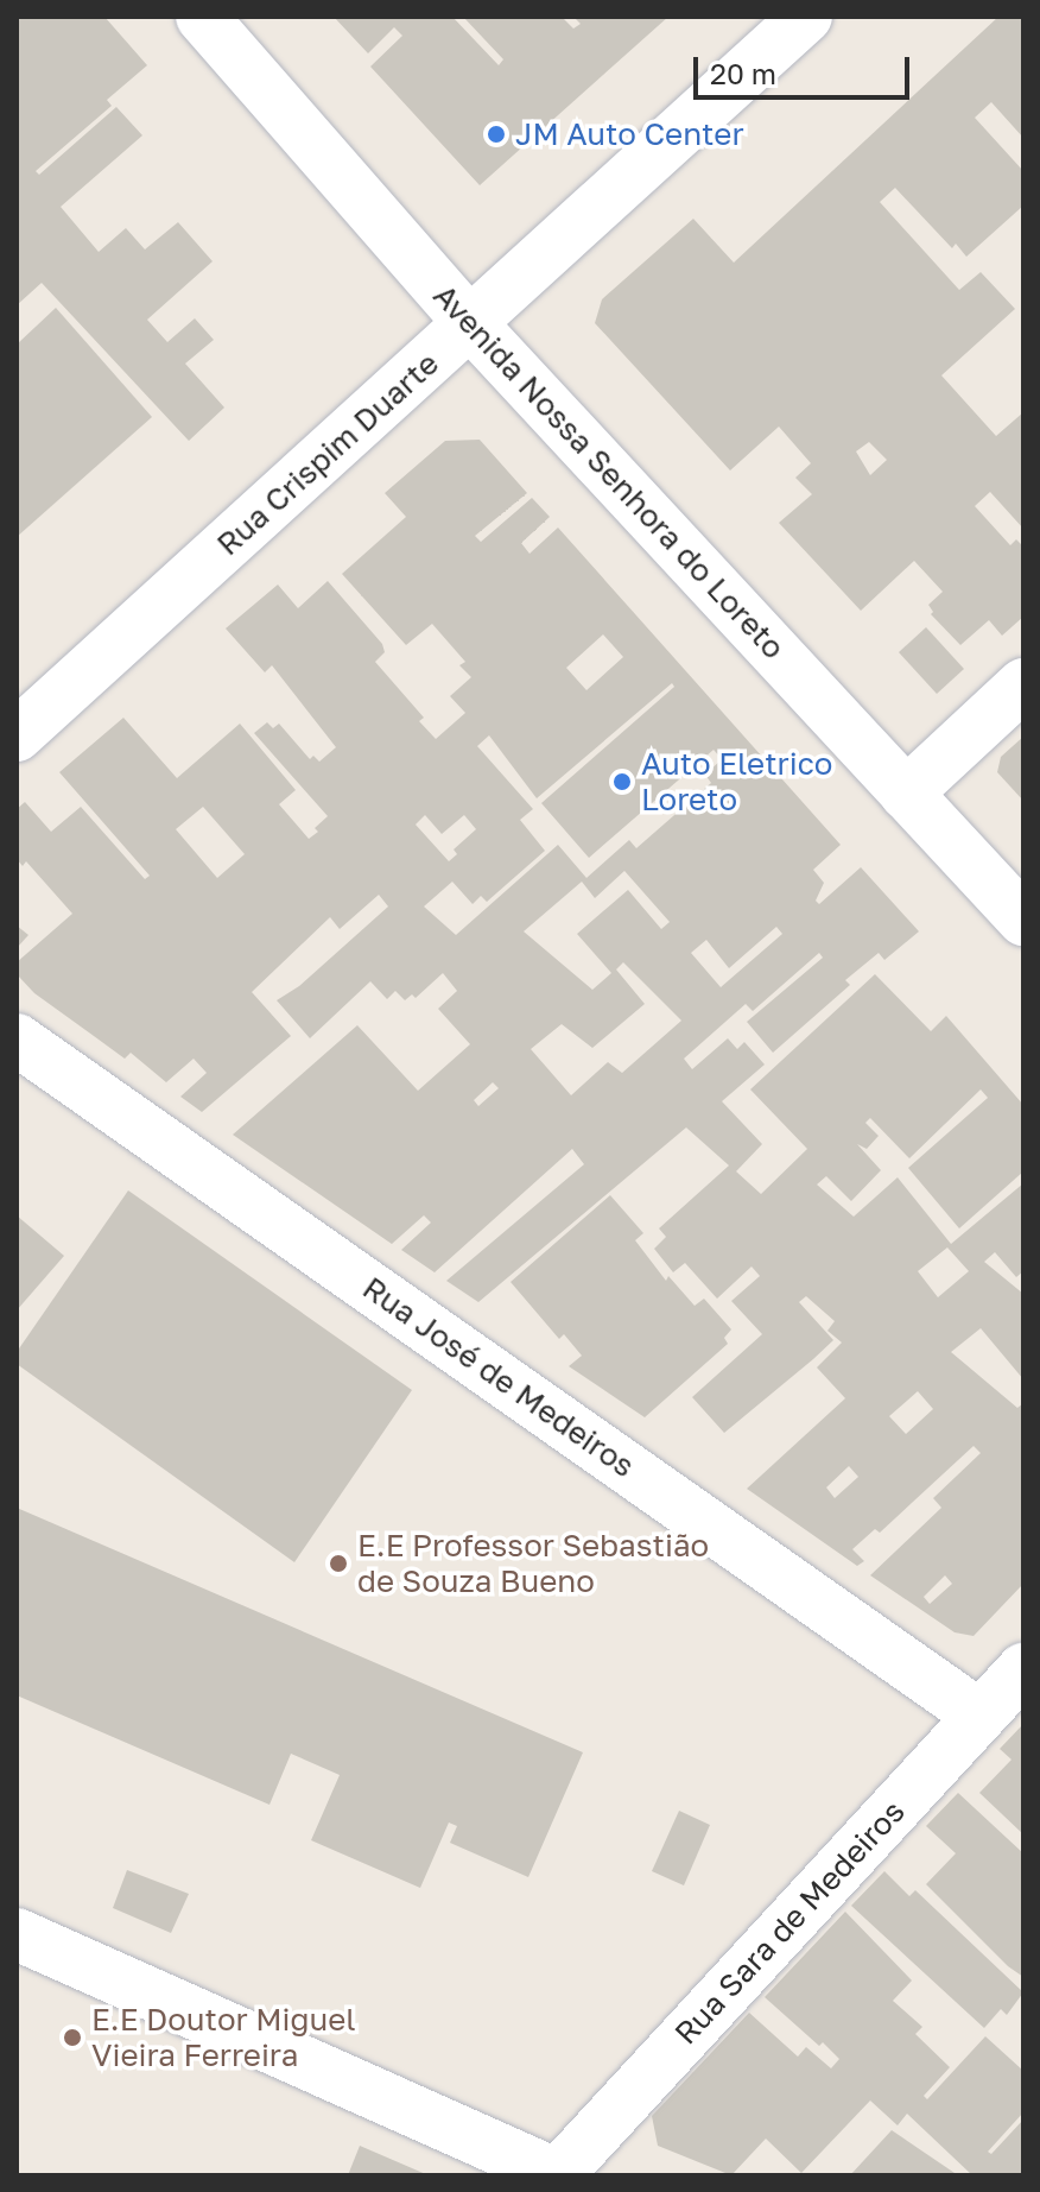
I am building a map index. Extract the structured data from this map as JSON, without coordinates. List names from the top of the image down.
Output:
{
  "streets": {
    "street": [
      "Rua Crispim Duarte",
      "Avenida Nossa Senhora do Loreto",
      "Rua José de Medeiros",
      "Rua Sara de Medeiros"
    ]
  },
  "crossings": [
    ["Rua Crispim Duarte", "Avenida Nossa Senhora do Loreto"],
    ["Rua José de Medeiros", "Rua Sara de Medeiros"]
  ],
  "places": [
    "JM Auto Center",
    "Auto Eletrico Loreto",
    "E.E Professor Sebastião de Souza Bueno",
    "E.E Doutor Miguel Vieira Ferreira"
  ],
  "scale_bar": "20 m"
}
